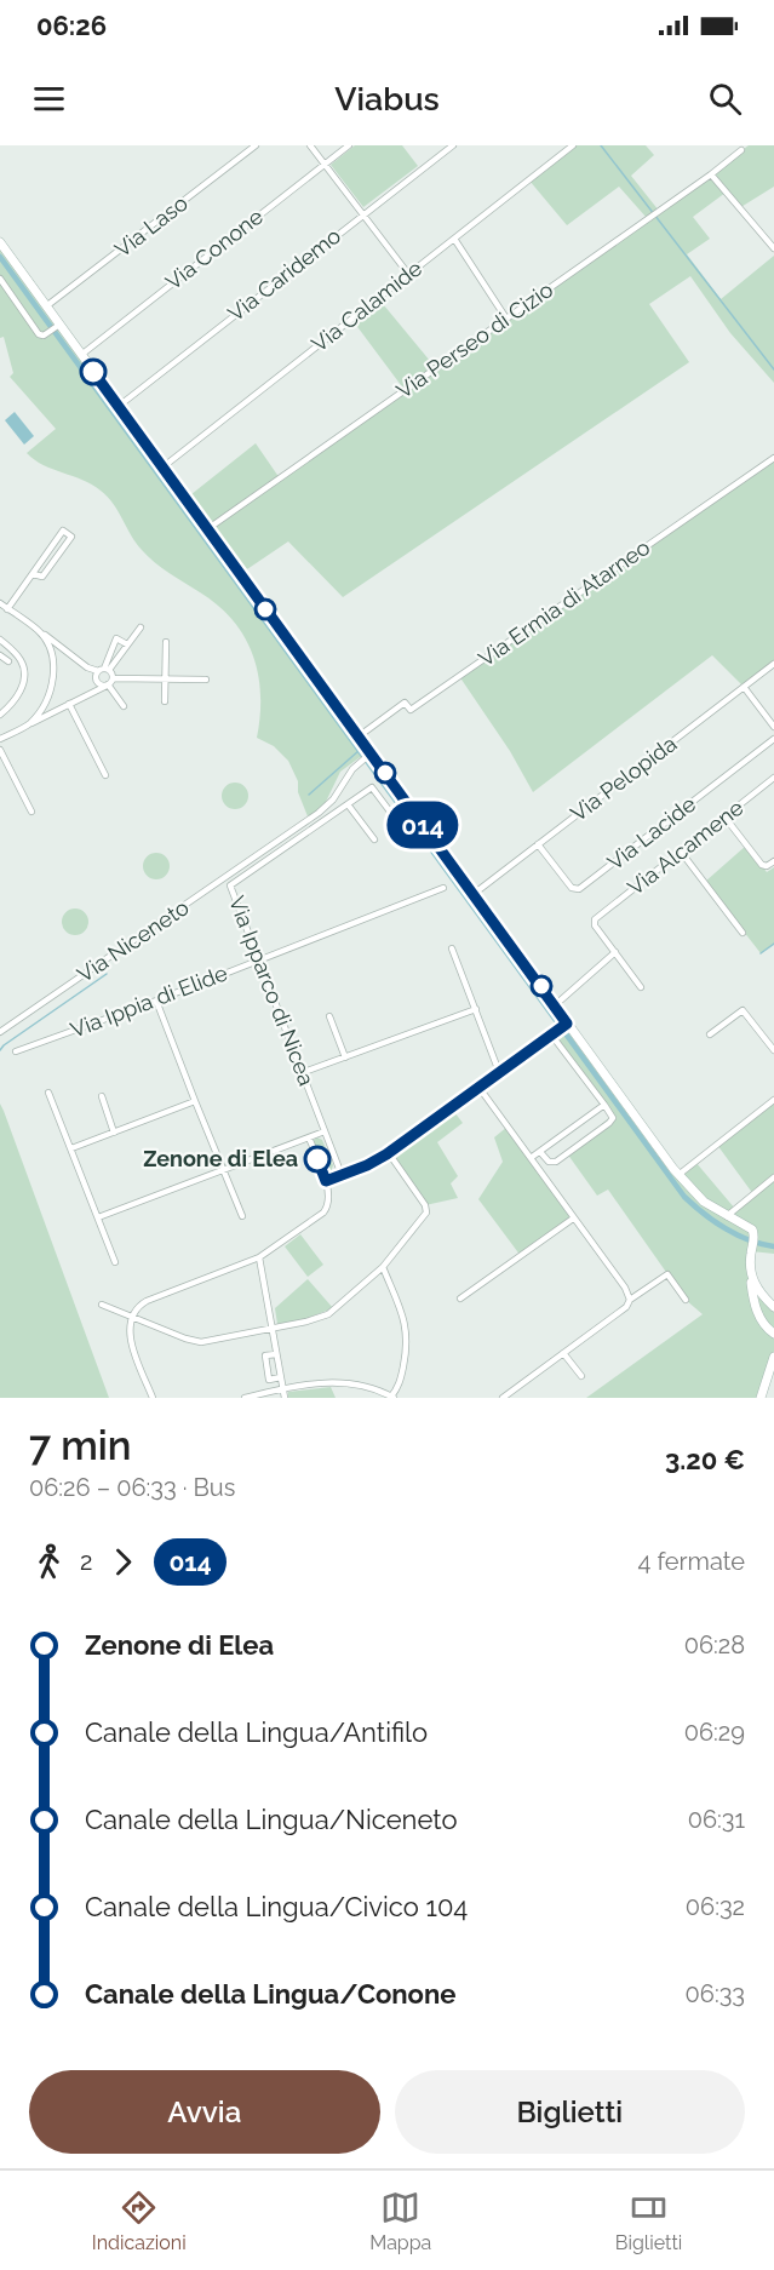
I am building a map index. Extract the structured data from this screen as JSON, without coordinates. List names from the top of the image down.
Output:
{
  "streets": {
    "street": [
      "Via Laso",
      "Via Conone",
      "Via Caridemo",
      "Via Calamide",
      "Via Perseo di Cizio",
      "Via Ermia di Atarneo",
      "Via Pelopida",
      "Via Lacide",
      "Via Alcamene",
      "Via Niceneto",
      "Via Ipparco di Nicea",
      "Via Ippia di Elide"
    ]
  },
  "crossings": [
    ["Via Pelopida", "Via Lacide"],
    ["Via Ipparco di Nicea", "Via Ippia di Elide"]
  ],
  "places": ["Zenone di Elea"],
  "lines": ["bus line 014"],
  "page": {
    "status": "06:26",
    "header": "Viabus",
    "on_map": "014",
    "heading": ["7 min", "06:26 – 06:33 · Bus", "3.20 €"],
    "legs": ["2", "014", "4 fermate"],
    "list": [
      {
        "name": "Zenone di Elea",
        "value": "06:28"
      },
      {
        "name": "Canale della Lingua/Antifilo",
        "value": "06:29"
      },
      {
        "name": "Canale della Lingua/Niceneto",
        "value": "06:31"
      },
      {
        "name": "Canale della Lingua/Civico 104",
        "value": "06:32"
      },
      {
        "name": "Canale della Lingua/Conone",
        "value": "06:33"
      }
    ],
    "buttons": ["Avvia", "Biglietti"],
    "tabs": ["Indicazioni", "Mappa", "Biglietti"]
  }
}
